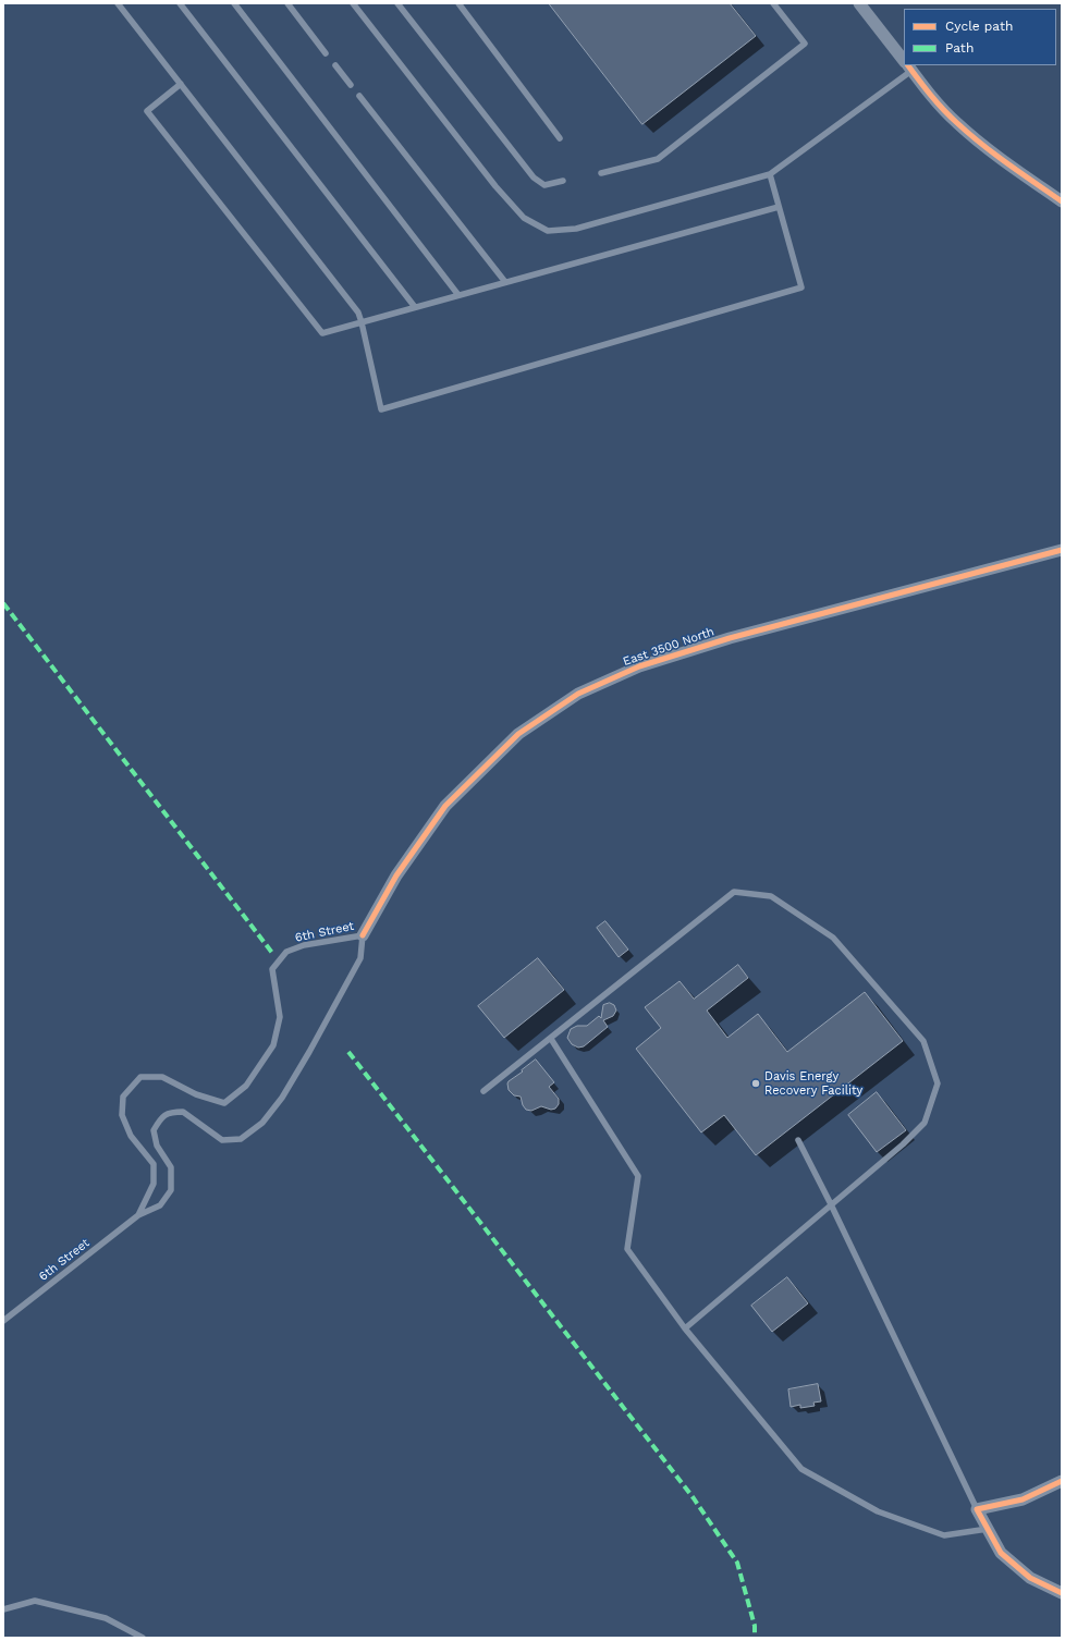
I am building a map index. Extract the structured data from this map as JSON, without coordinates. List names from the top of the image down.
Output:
{
  "streets": {
    "street": ["East 3500 North"],
    "lane": ["6th Street"]
  },
  "crossings": [
    ["East 3500 North", "6th Street"]
  ],
  "places": ["Davis Energy Recovery Facility"],
  "legend": ["Cycle path", "Path"]
}
